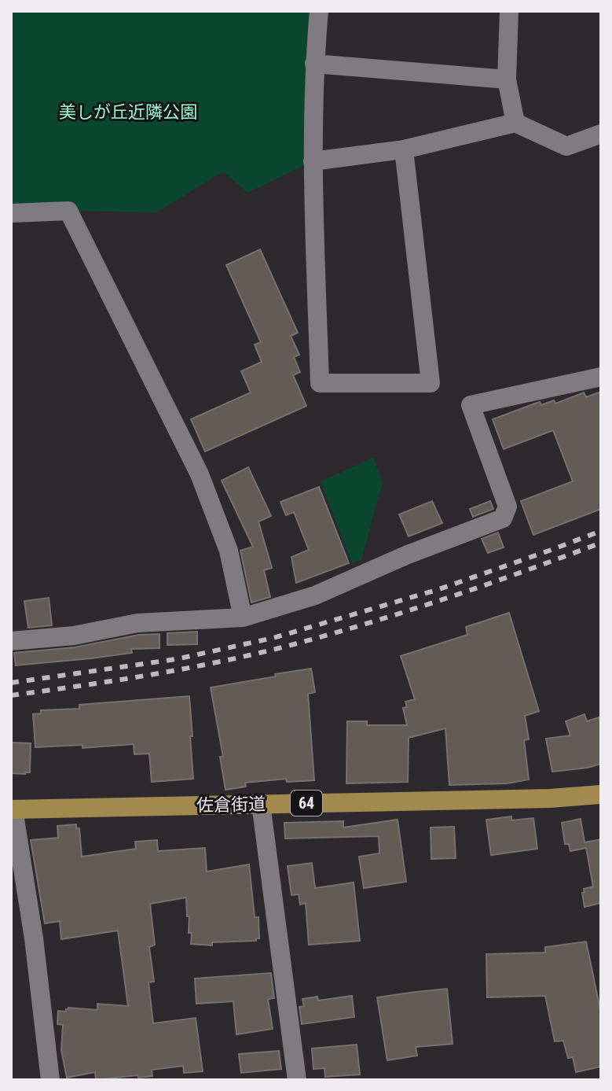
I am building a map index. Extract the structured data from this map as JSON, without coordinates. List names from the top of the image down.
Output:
{
  "streets": {
    "main road": ["64", "佐倉街道"]
  },
  "parks": ["美しが丘近隣公園"]
}
